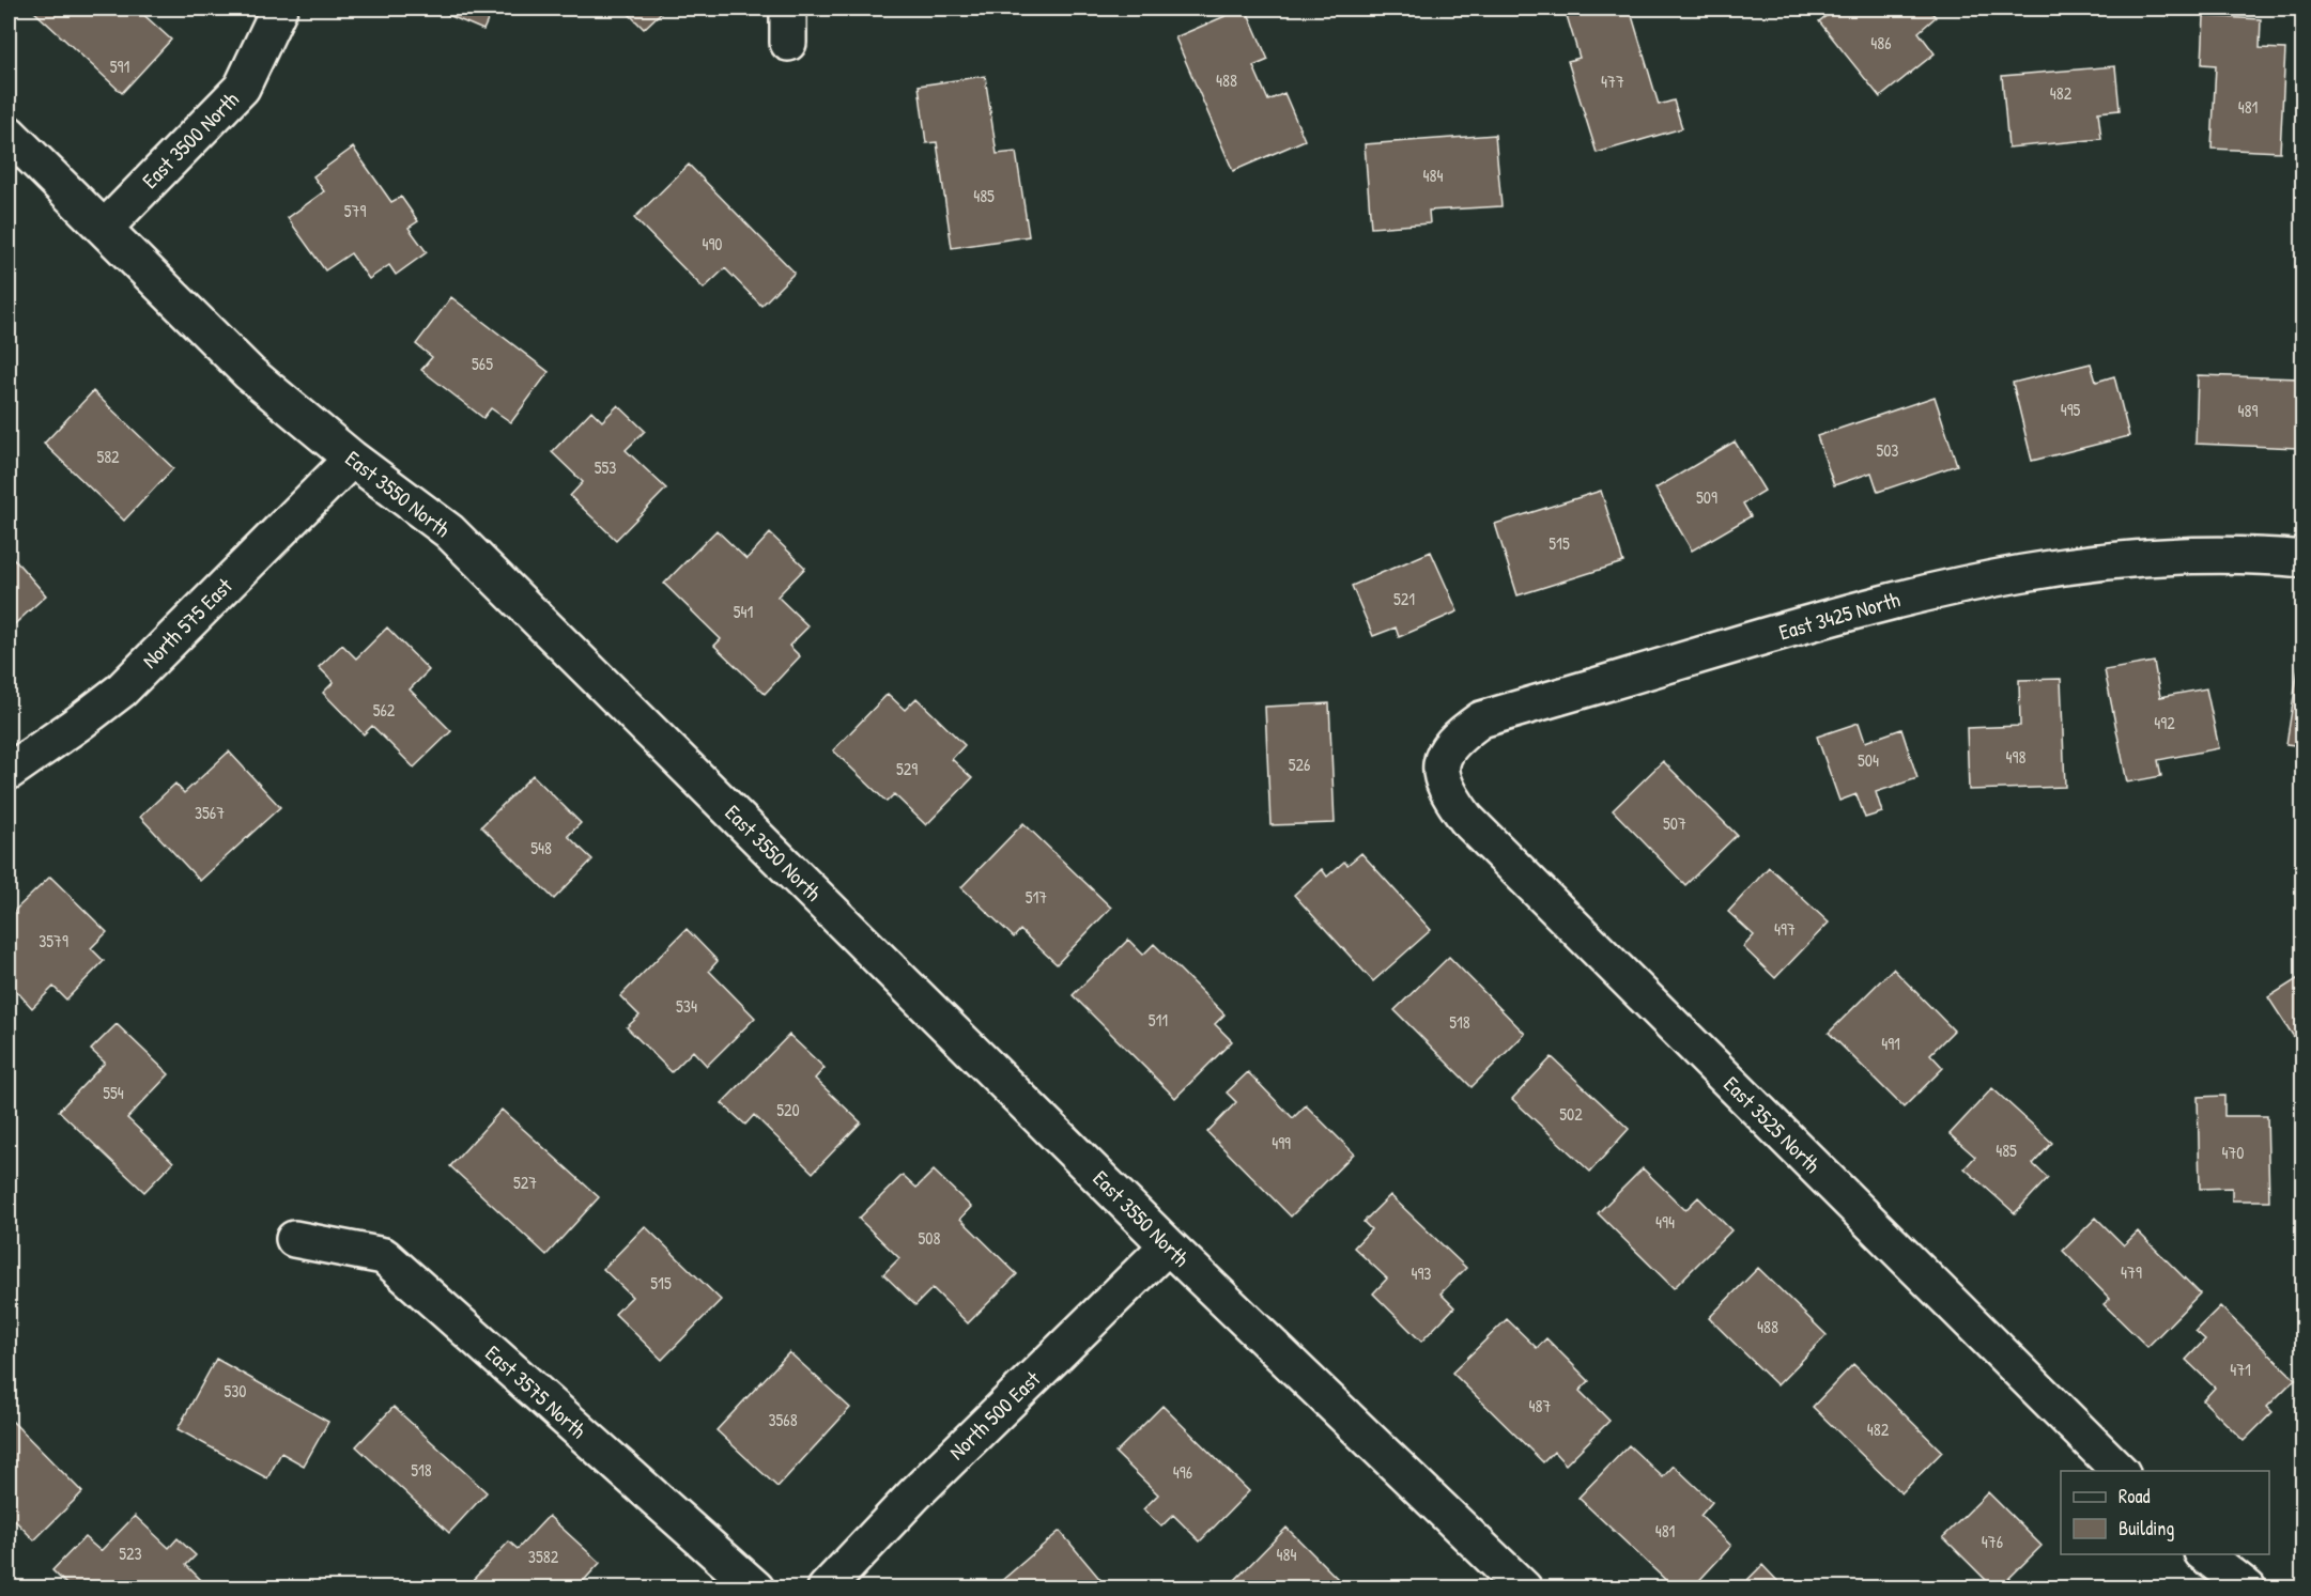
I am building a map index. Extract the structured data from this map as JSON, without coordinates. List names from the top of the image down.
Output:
{
  "streets": {
    "street": [
      "East 3500 North",
      "East 3550 North",
      "East 3425 North",
      "North 575 East",
      "East 3525 North",
      "East 3575 North",
      "North 500 East"
    ]
  },
  "crossings": [
    ["East 3500 North", "East 3550 North"],
    ["East 3550 North", "North 575 East"],
    ["East 3550 North", "North 500 East"],
    ["East 3425 North", "East 3525 North"]
  ],
  "house_numbers": [
    "486",
    "591",
    "488",
    "477",
    "482",
    "481",
    "484",
    "485",
    "579",
    "490",
    "565",
    "495",
    "489",
    "503",
    "582",
    "553",
    "509",
    "515",
    "521",
    "541",
    "562",
    "492",
    "498",
    "504",
    "526",
    "529",
    "3567",
    "507",
    "548",
    "517",
    "497",
    "3579",
    "534",
    "511",
    "518",
    "491",
    "554",
    "520",
    "502",
    "499",
    "485",
    "470",
    "527",
    "494",
    "508",
    "479",
    "493",
    "515",
    "488",
    "471",
    "530",
    "487",
    "3568",
    "482",
    "518",
    "496",
    "481",
    "476",
    "523",
    "484",
    "3582"
  ],
  "legend": ["Road", "Building"]
}
